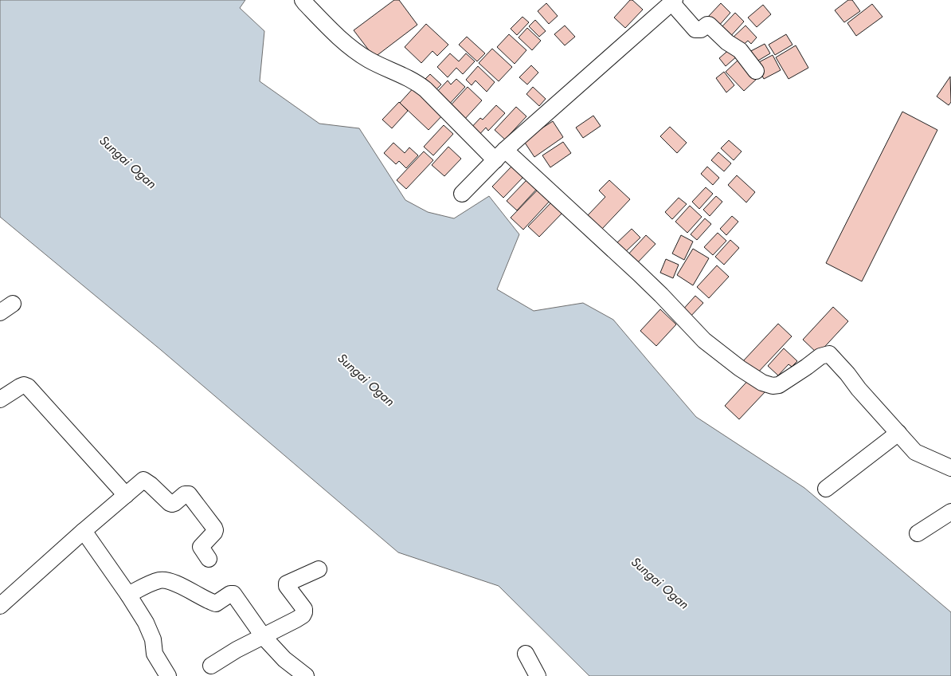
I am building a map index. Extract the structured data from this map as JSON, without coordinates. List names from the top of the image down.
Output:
{
  "water": ["Sungai Ogan"]
}
